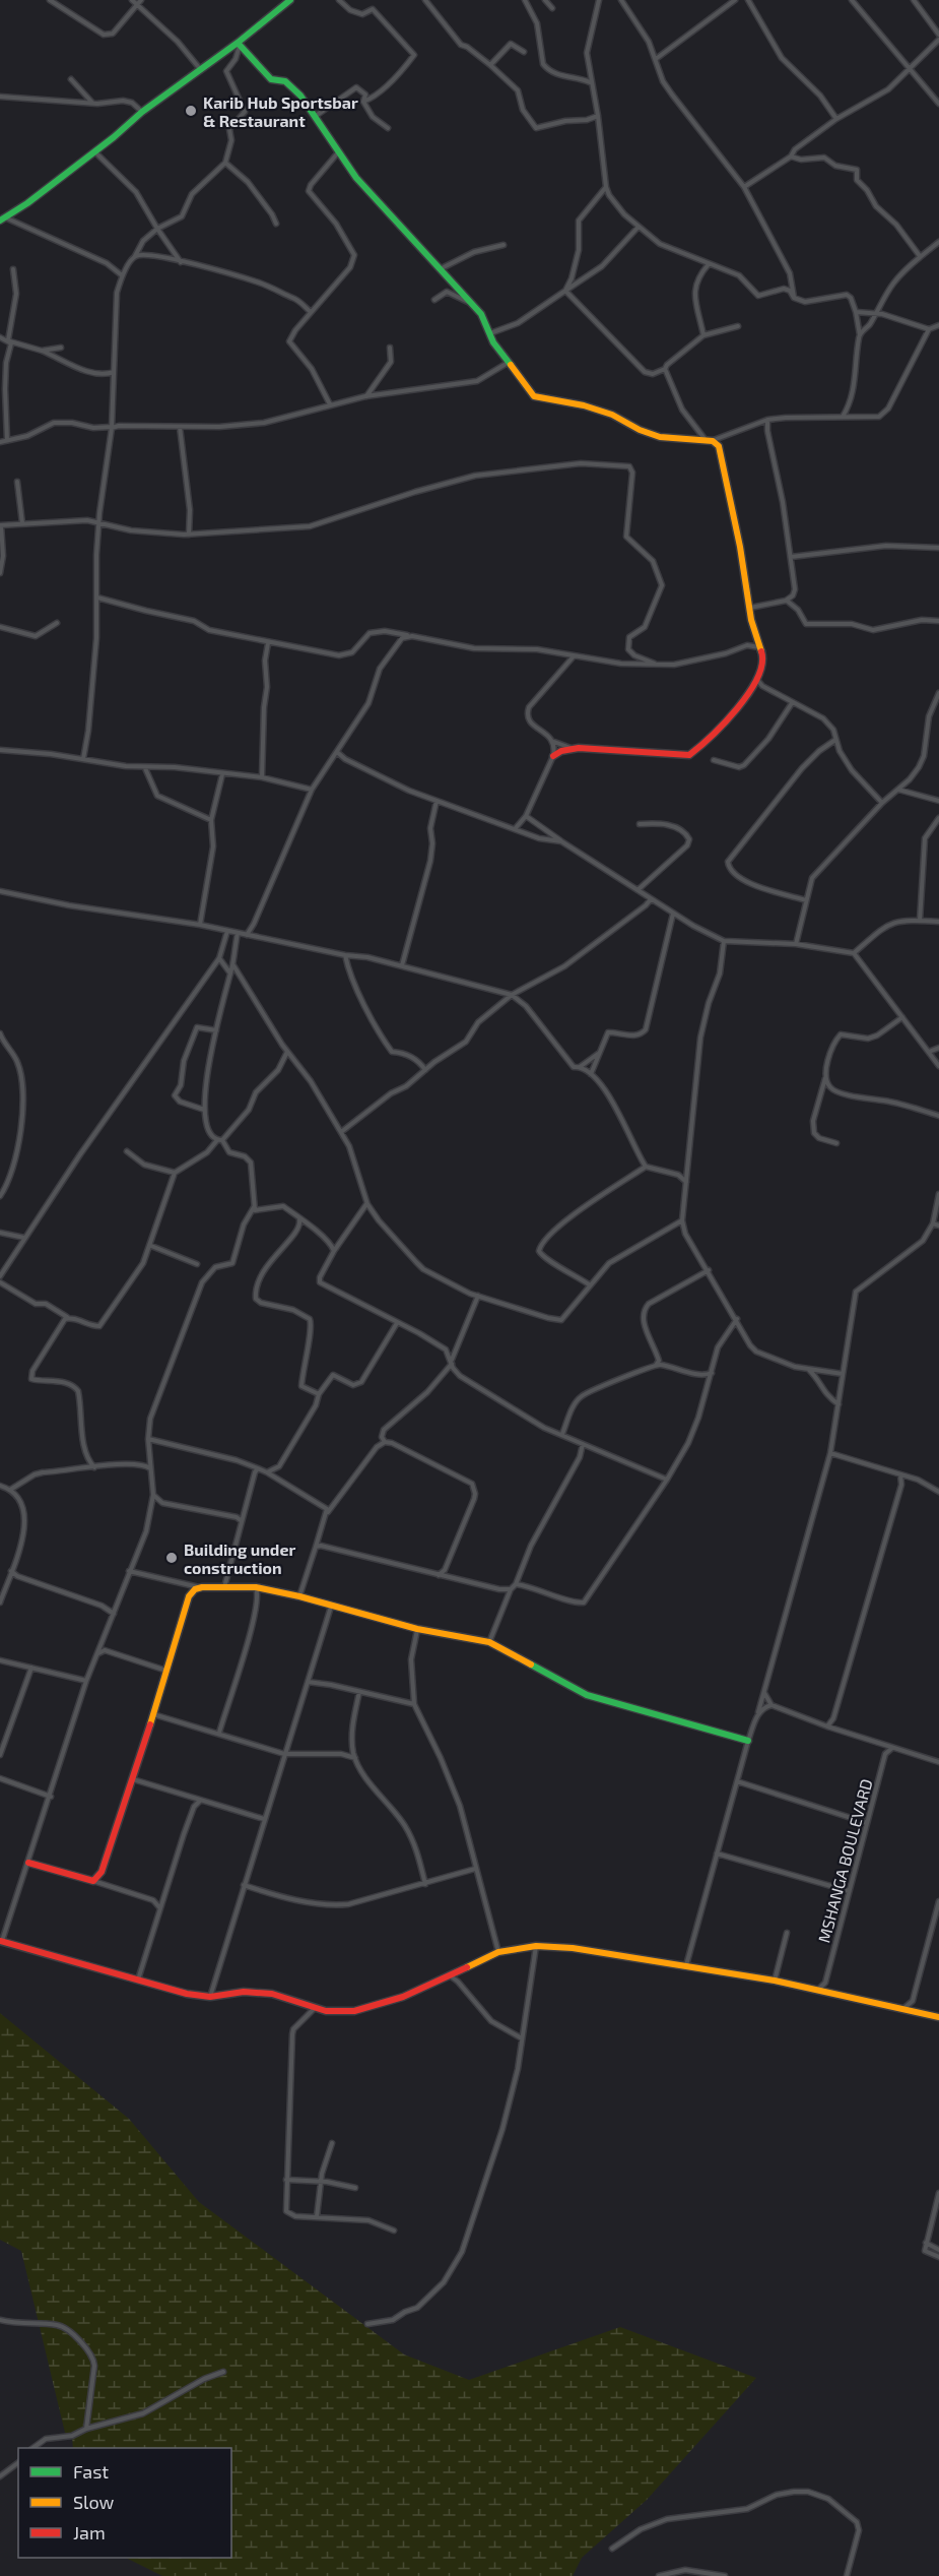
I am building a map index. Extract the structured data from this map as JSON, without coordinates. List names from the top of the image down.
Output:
{
  "streets": {
    "street": ["MSHANGA BOULEVARD"]
  },
  "places": ["Karib Hub Sportsbar & Restaurant", "Building under construction"],
  "legend": ["Fast", "Slow", "Jam"]
}
